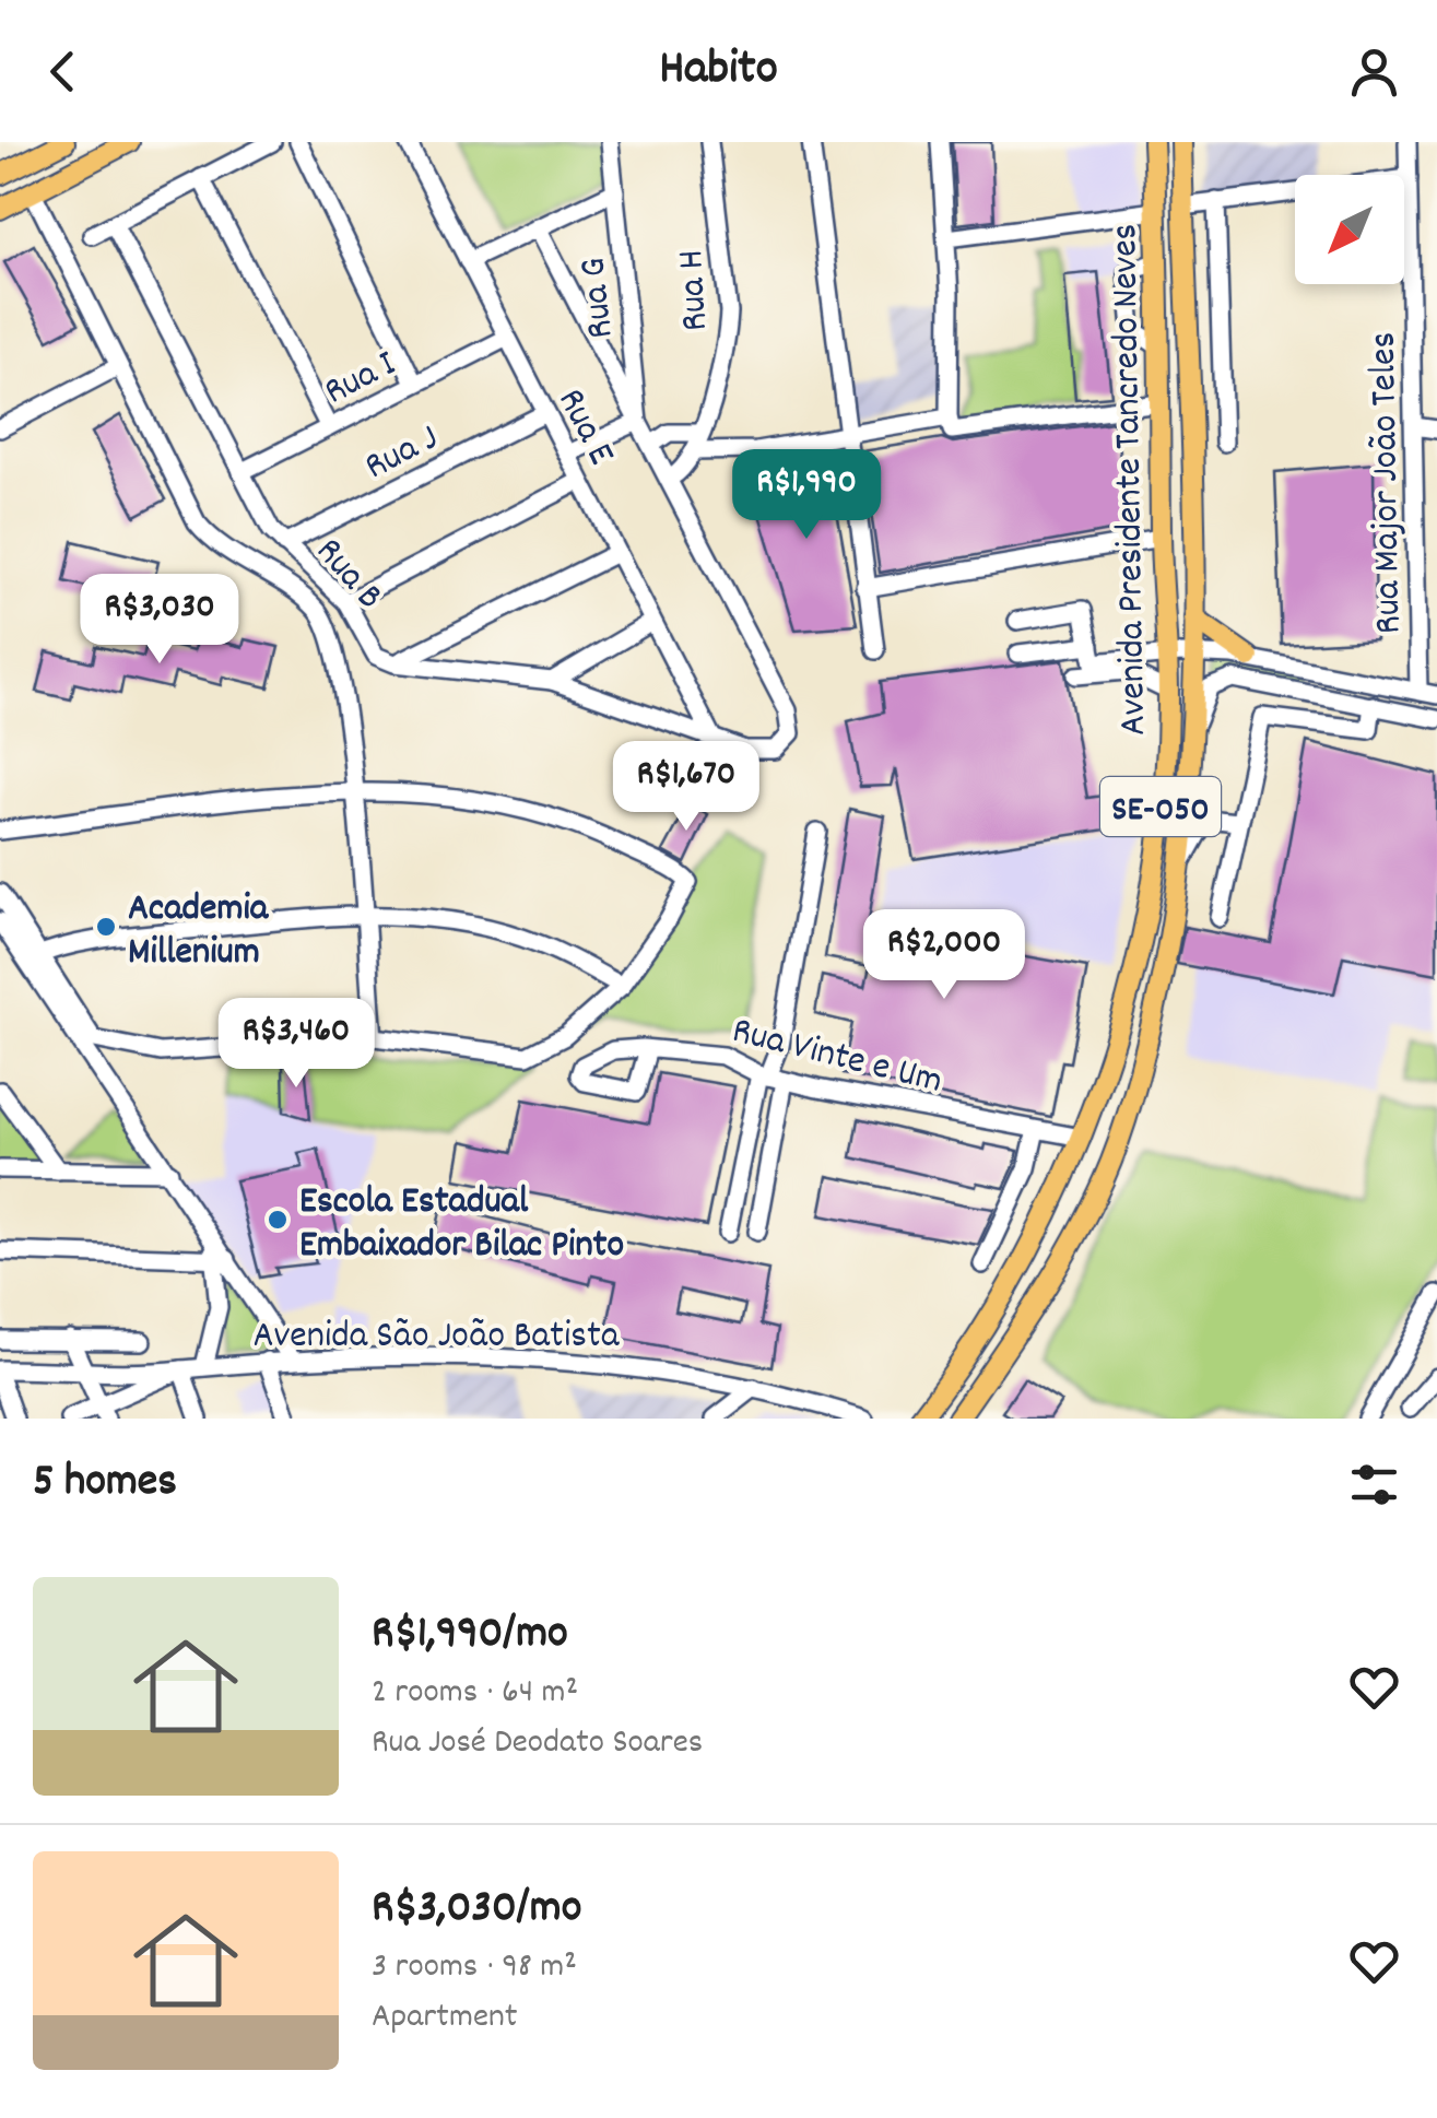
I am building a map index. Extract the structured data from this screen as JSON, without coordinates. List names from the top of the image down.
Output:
{
  "streets": {
    "main road": ["Avenida Presidente Tancredo Neves", "SE-050"],
    "street": [
      "Rua H",
      "Rua G",
      "Rua I",
      "Rua E",
      "Rua J",
      "Rua Major João Teles",
      "Rua B",
      "Rua Vinte e Um",
      "Avenida São João Batista"
    ]
  },
  "crossings": [
    ["Rua G", "Rua E"],
    ["Rua I", "Rua E"],
    ["Rua I", "Rua B"],
    ["Rua E", "Rua J"],
    ["Rua J", "Rua B"],
    ["Avenida Presidente Tancredo Neves", "Rua Vinte e Um"]
  ],
  "places": ["Academia Millenium", "Escola Estadual Embaixador Bilac Pinto"],
  "north": "bottom left",
  "page": {
    "header": "Habito",
    "price": [
      "R$1,990",
      "R$3,030",
      "R$1,670",
      "R$2,000",
      "R$3,460"
    ],
    "heading": "5 homes",
    "list": [
      {
        "name": "R$1,990/mo",
        "note": "2 rooms · 64 m² · Rua José Deodato Soares"
      },
      {
        "name": "R$3,030/mo",
        "note": "3 rooms · 98 m² · Apartment"
      }
    ]
  }
}
